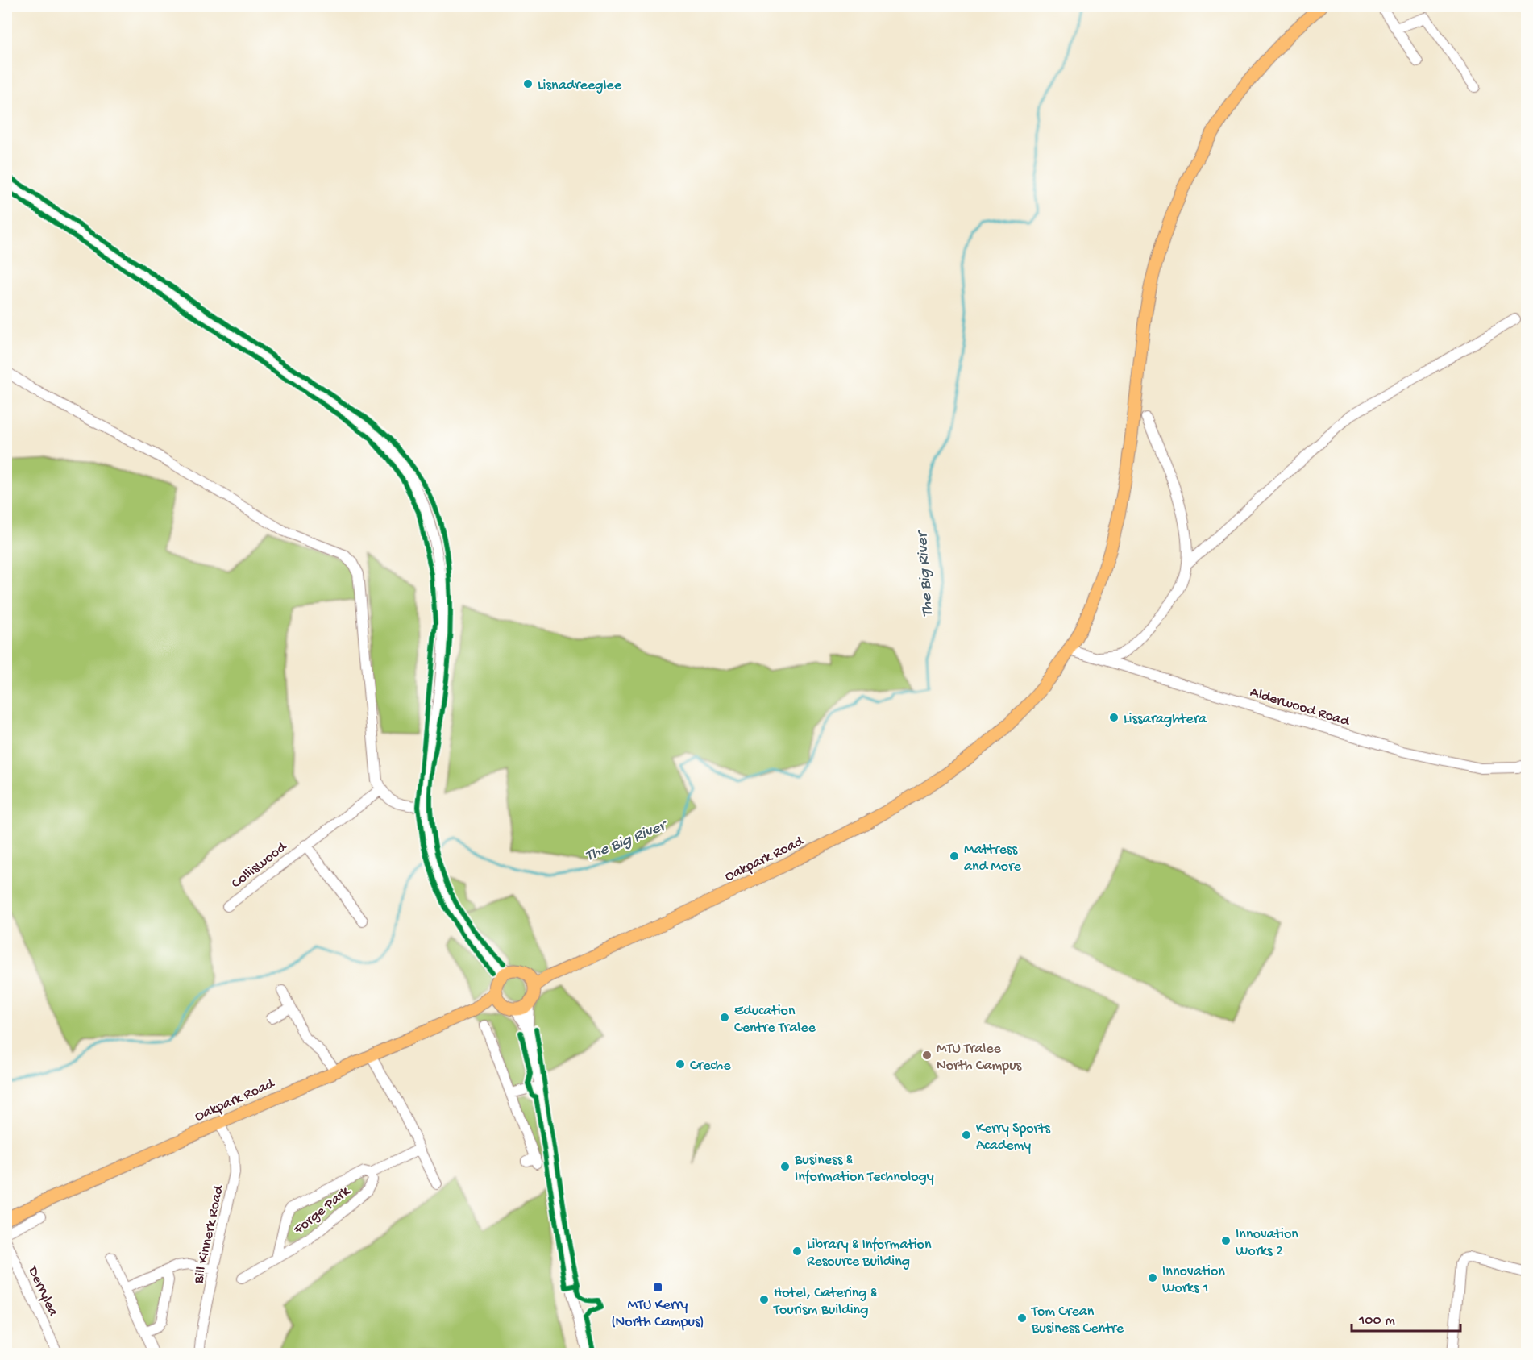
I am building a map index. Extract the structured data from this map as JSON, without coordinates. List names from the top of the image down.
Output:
{
  "streets": {
    "main road": ["Oakpark Road"],
    "street": [
      "Alderwood Road",
      "Colliswood",
      "Forge Park",
      "Bill Kinnerk Road",
      "Derrylea"
    ]
  },
  "crossings": [
    ["Alderwood Road", "Oakpark Road"],
    ["Oakpark Road", "Bill Kinnerk Road"]
  ],
  "water": ["The Big River"],
  "places": {
    "other": [
      "Lisnadreeglee",
      "Lissaraghtera",
      "Mattress and More",
      "Education Centre Tralee",
      "MTU Tralee North Campus",
      "Creche",
      "Kerry Sports Academy",
      "Business & Information Technology",
      "Innovation Works 2",
      "Library & Information Resource Building",
      "Innovation Works 1",
      "Hotel, Catering & Tourism Building",
      "Tom Crean Business Centre"
    ],
    "transit": ["MTU Kerry (North Campus)"]
  },
  "scale_bar": "100 m"
}
